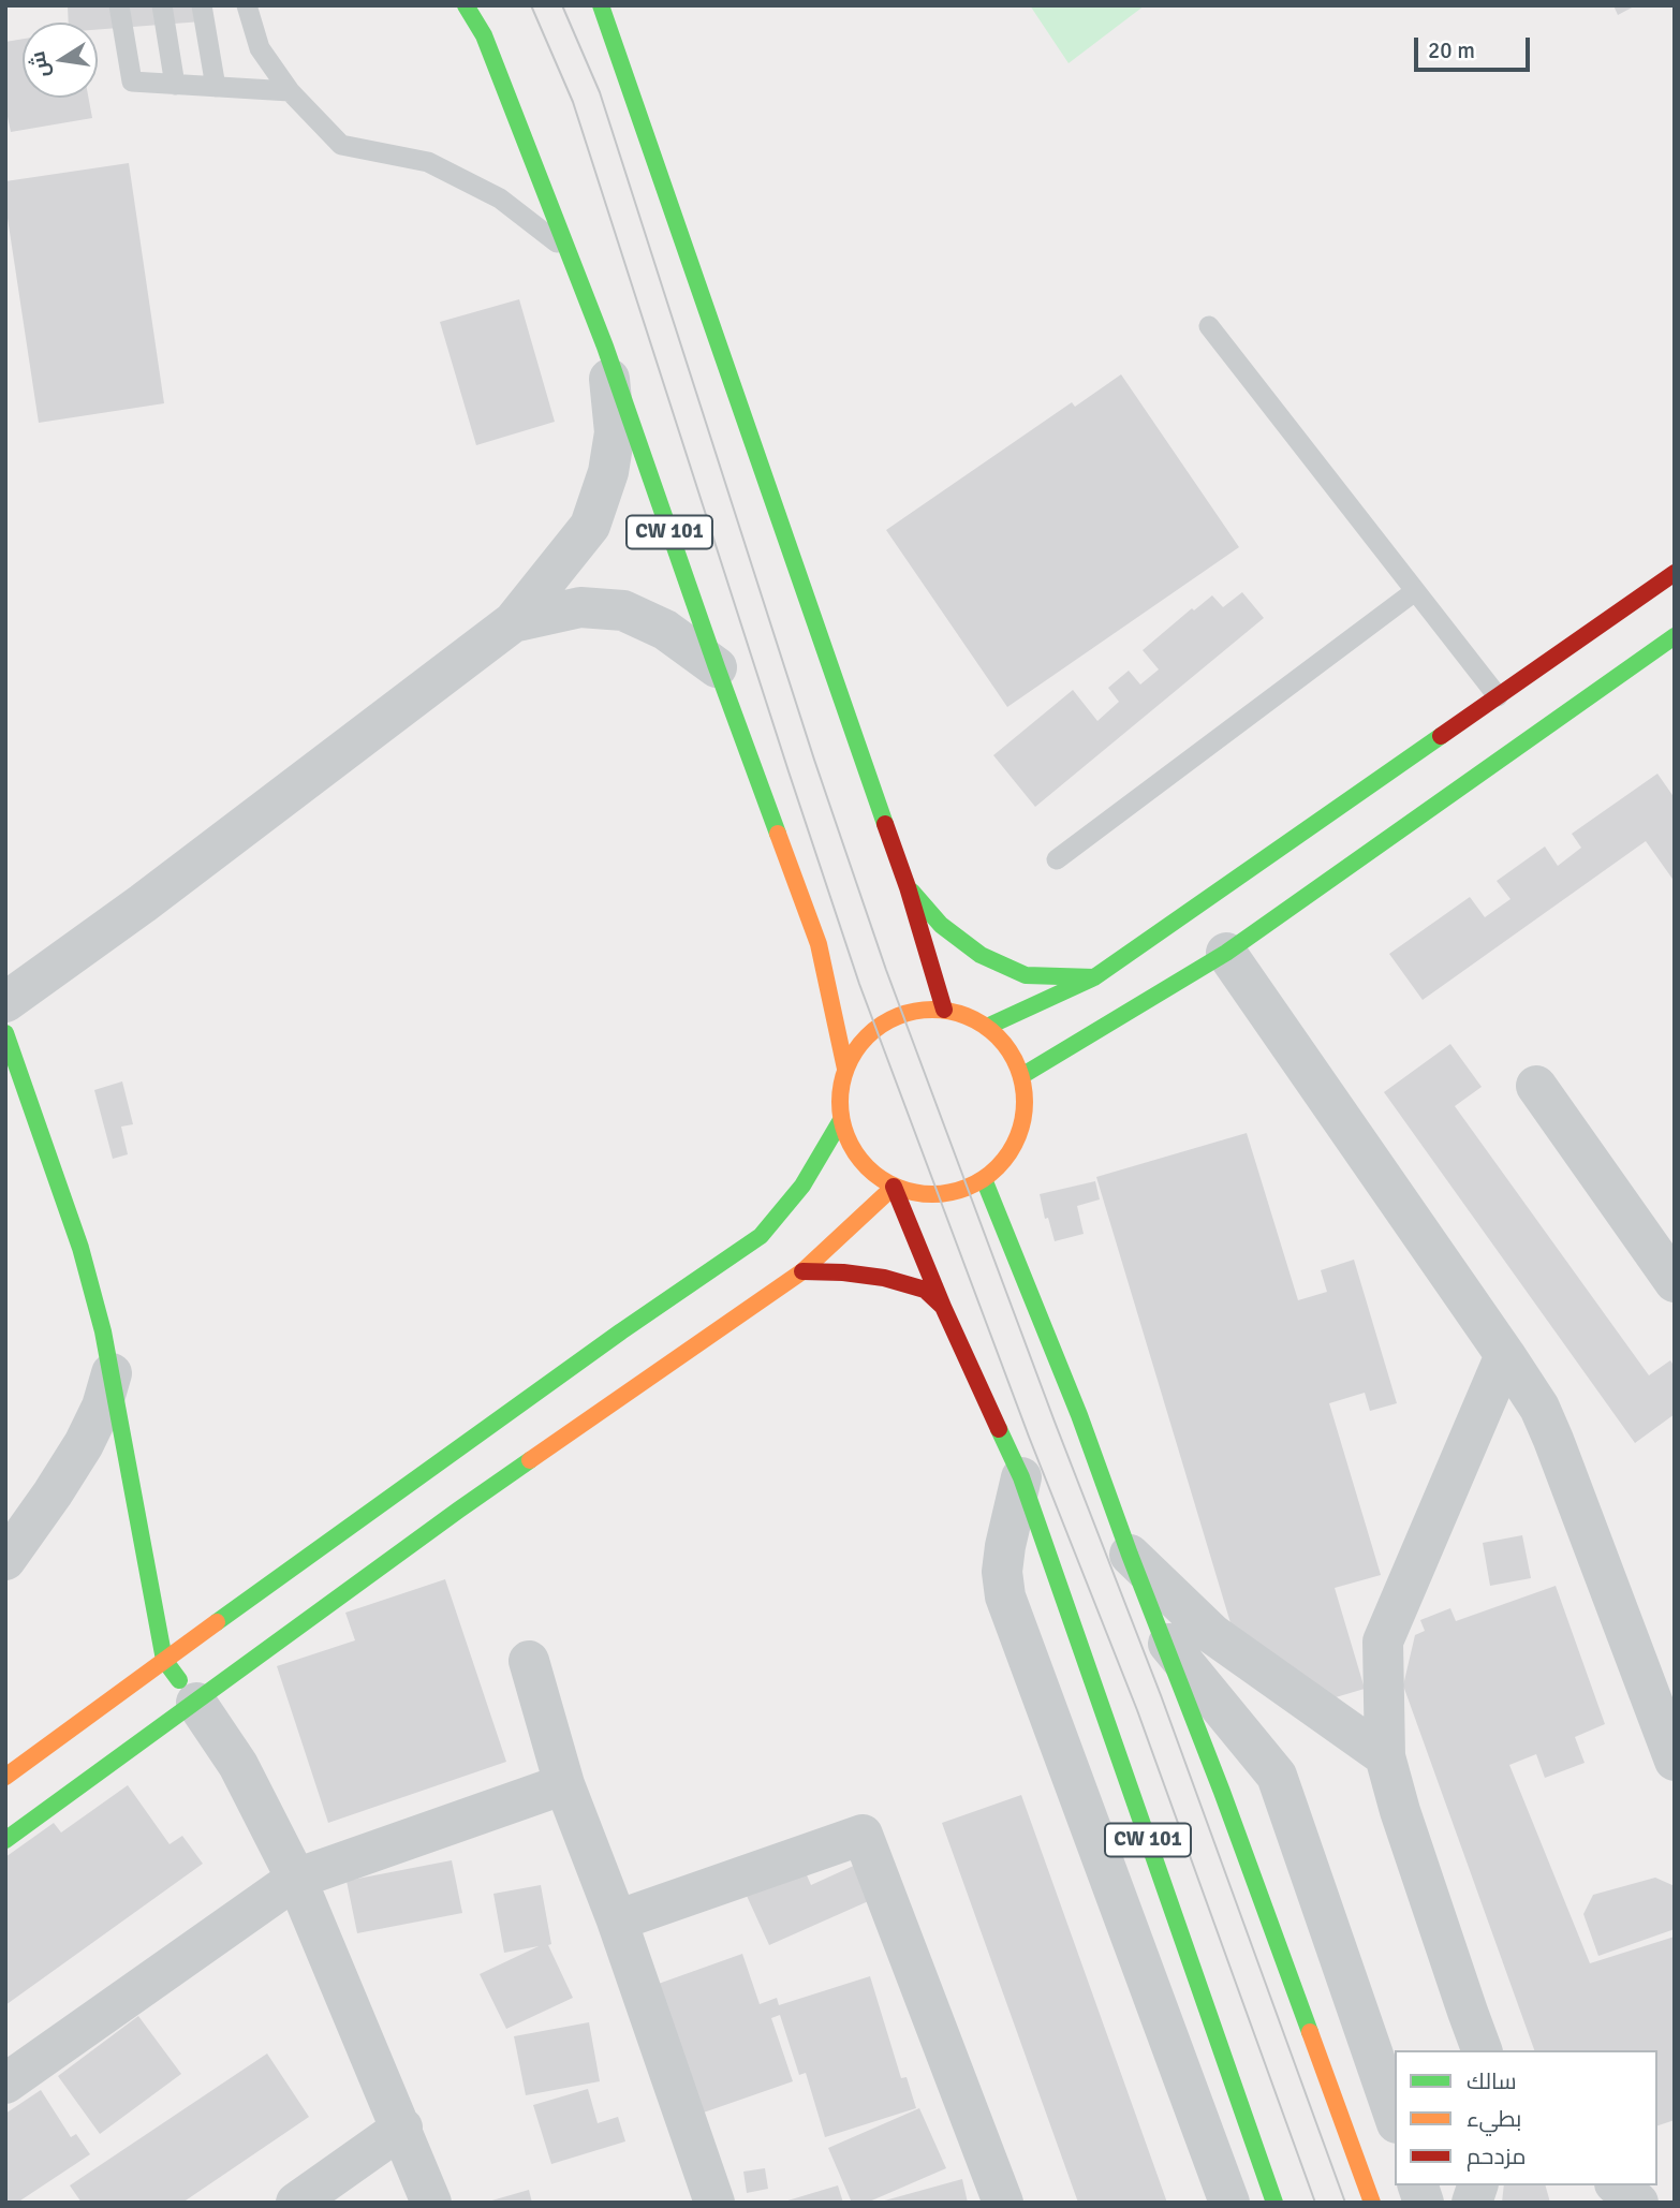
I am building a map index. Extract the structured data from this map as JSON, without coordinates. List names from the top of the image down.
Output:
{
  "streets": {
    "main road": ["CW 101"]
  },
  "legend": ["سالك", "بطيء", "مزدحم"],
  "scale_bar": "20 m",
  "north": "left"
}
